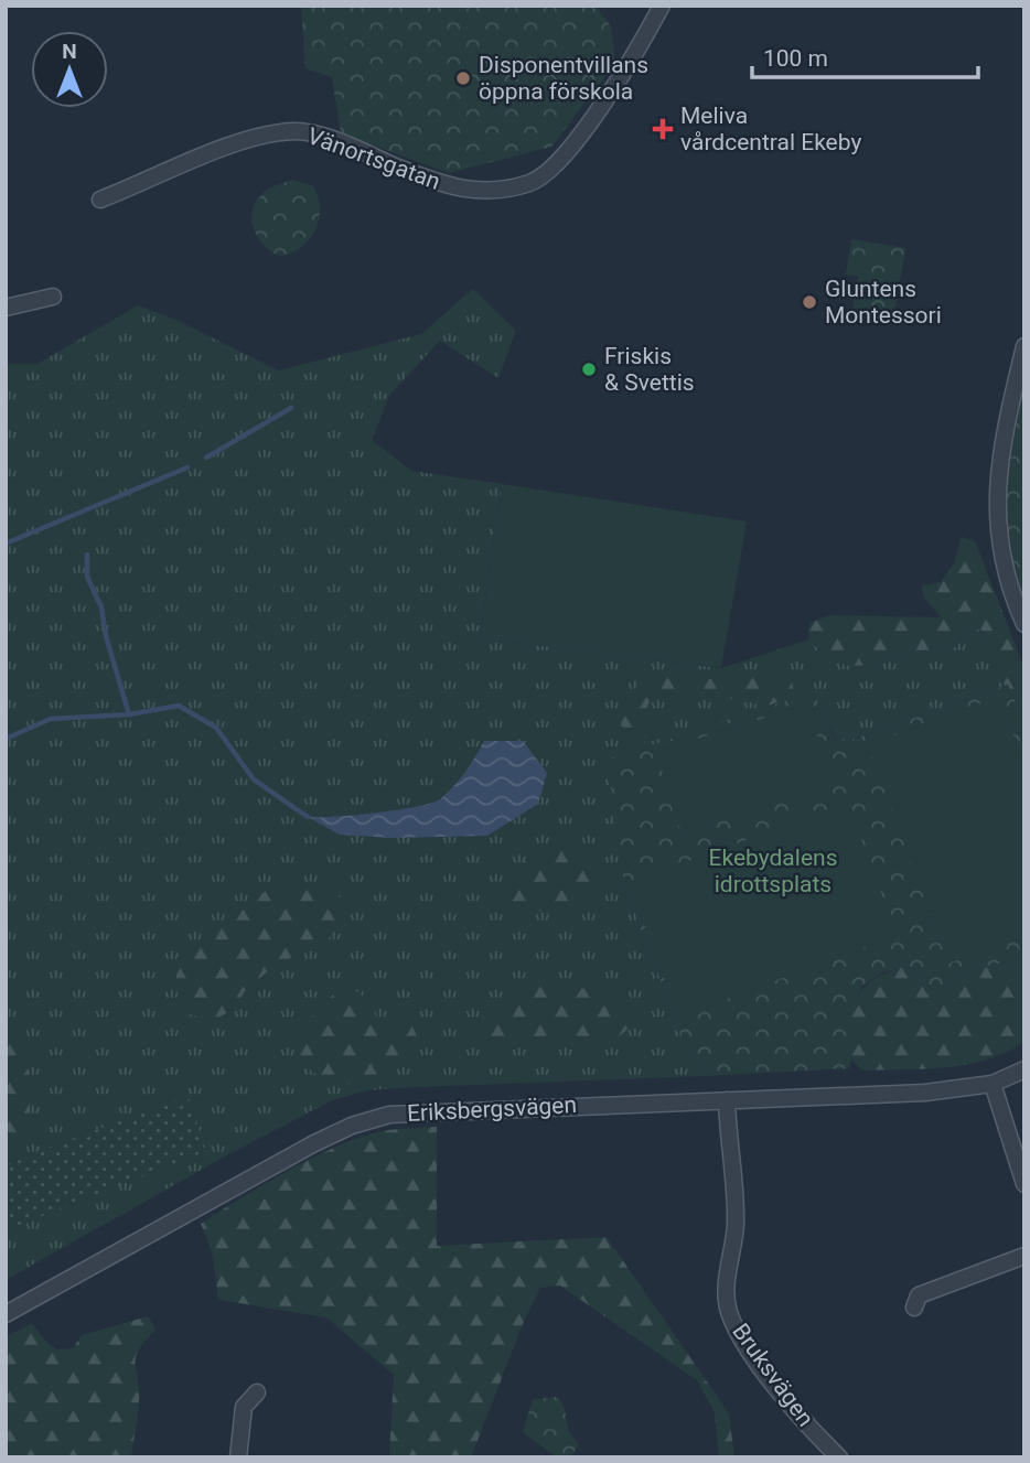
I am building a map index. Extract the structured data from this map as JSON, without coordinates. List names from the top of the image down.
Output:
{
  "streets": {
    "street": ["Vänortsgatan", "Eriksbergsvägen", "Bruksvägen"]
  },
  "crossings": [
    ["Eriksbergsvägen", "Bruksvägen"]
  ],
  "parks": ["Ekebydalens idrottsplats"],
  "places": {
    "other": ["Disponentvillans öppna förskola", "Gluntens Montessori", "Friskis & Svettis"],
    "health": ["Meliva vårdcentral Ekeby"]
  },
  "scale_bar": "100 m",
  "north": "top"
}
